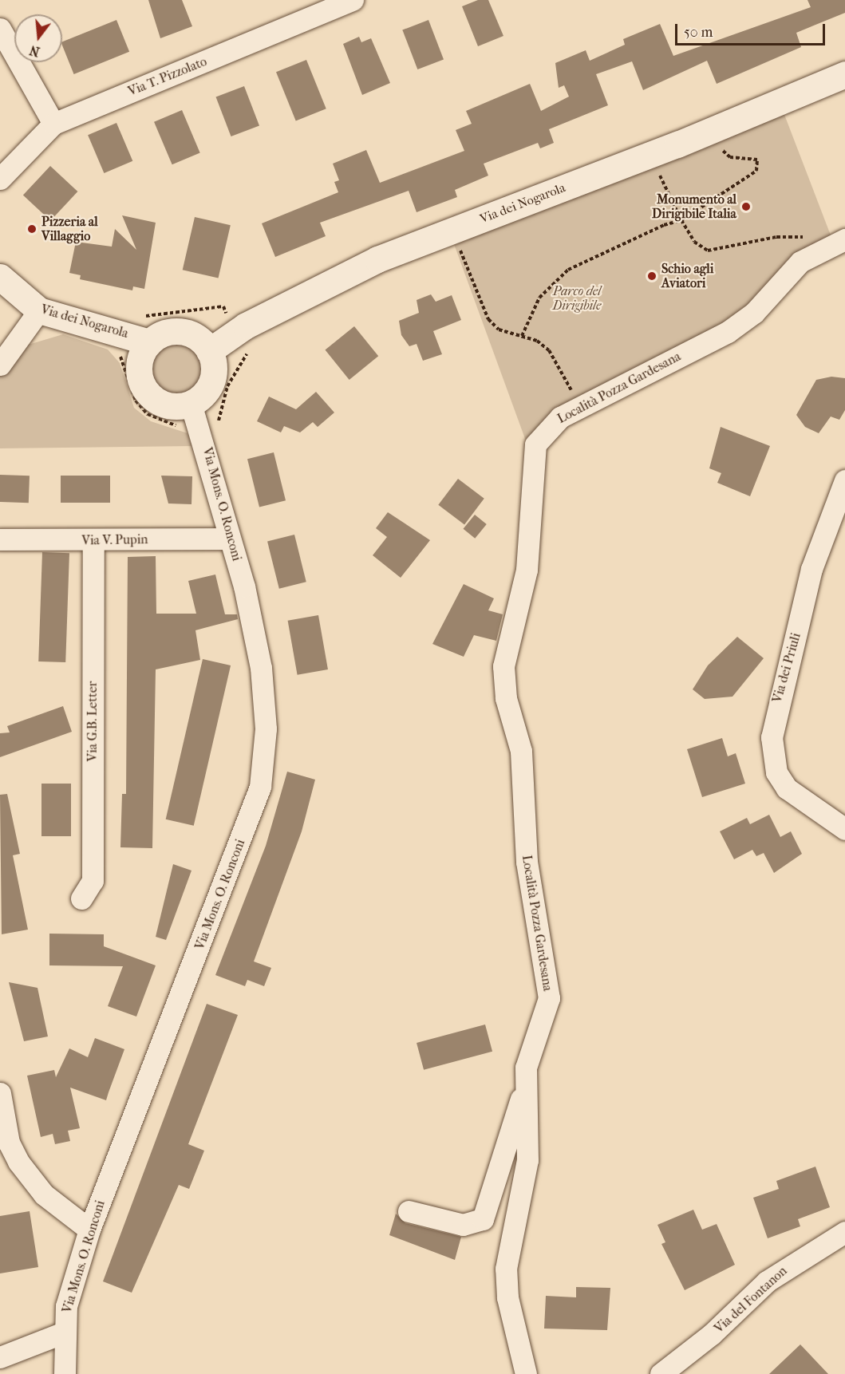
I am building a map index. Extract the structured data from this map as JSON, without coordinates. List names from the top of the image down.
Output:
{
  "streets": {
    "street": [
      "Via T. Pizzolato",
      "Via dei Nogarola",
      "Località Pozza Gardesana",
      "Via Mons. O. Ronconi",
      "Via V. Pupin",
      "Via dei Priuli",
      "Via G.B. Letter",
      "Via del Fontanon"
    ]
  },
  "crossings": [
    ["Via dei Nogarola", "Via Mons. O. Ronconi"],
    ["Via Mons. O. Ronconi", "Via V. Pupin"],
    ["Via V. Pupin", "Via G.B. Letter"]
  ],
  "parks": ["Parco del Dirigibile"],
  "places": ["Monumento al Dirigibile Italia", "Pizzeria al Villaggio", "Schio agli Aviatori"],
  "scale_bar": "50 m",
  "north": "bottom"
}
